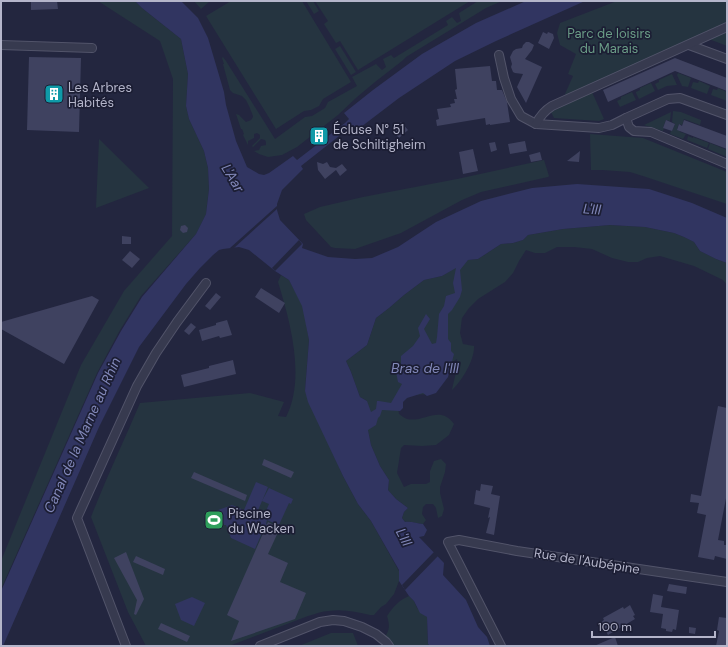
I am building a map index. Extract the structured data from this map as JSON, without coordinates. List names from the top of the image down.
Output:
{
  "streets": {
    "street": ["Rue de l'Aubépine"]
  },
  "water": [
    "L'Aar",
    "L'Ill",
    "Bras de l'Ill",
    "Canal de la Marne au Rhin"
  ],
  "parks": ["Parc de loisirs du Marais"],
  "places": {
    "building": ["Les Arbres Habités", "Écluse N° 51 de Schiltigheim"],
    "sports": ["Piscine du Wacken"]
  },
  "scale_bar": "100 m"
}
